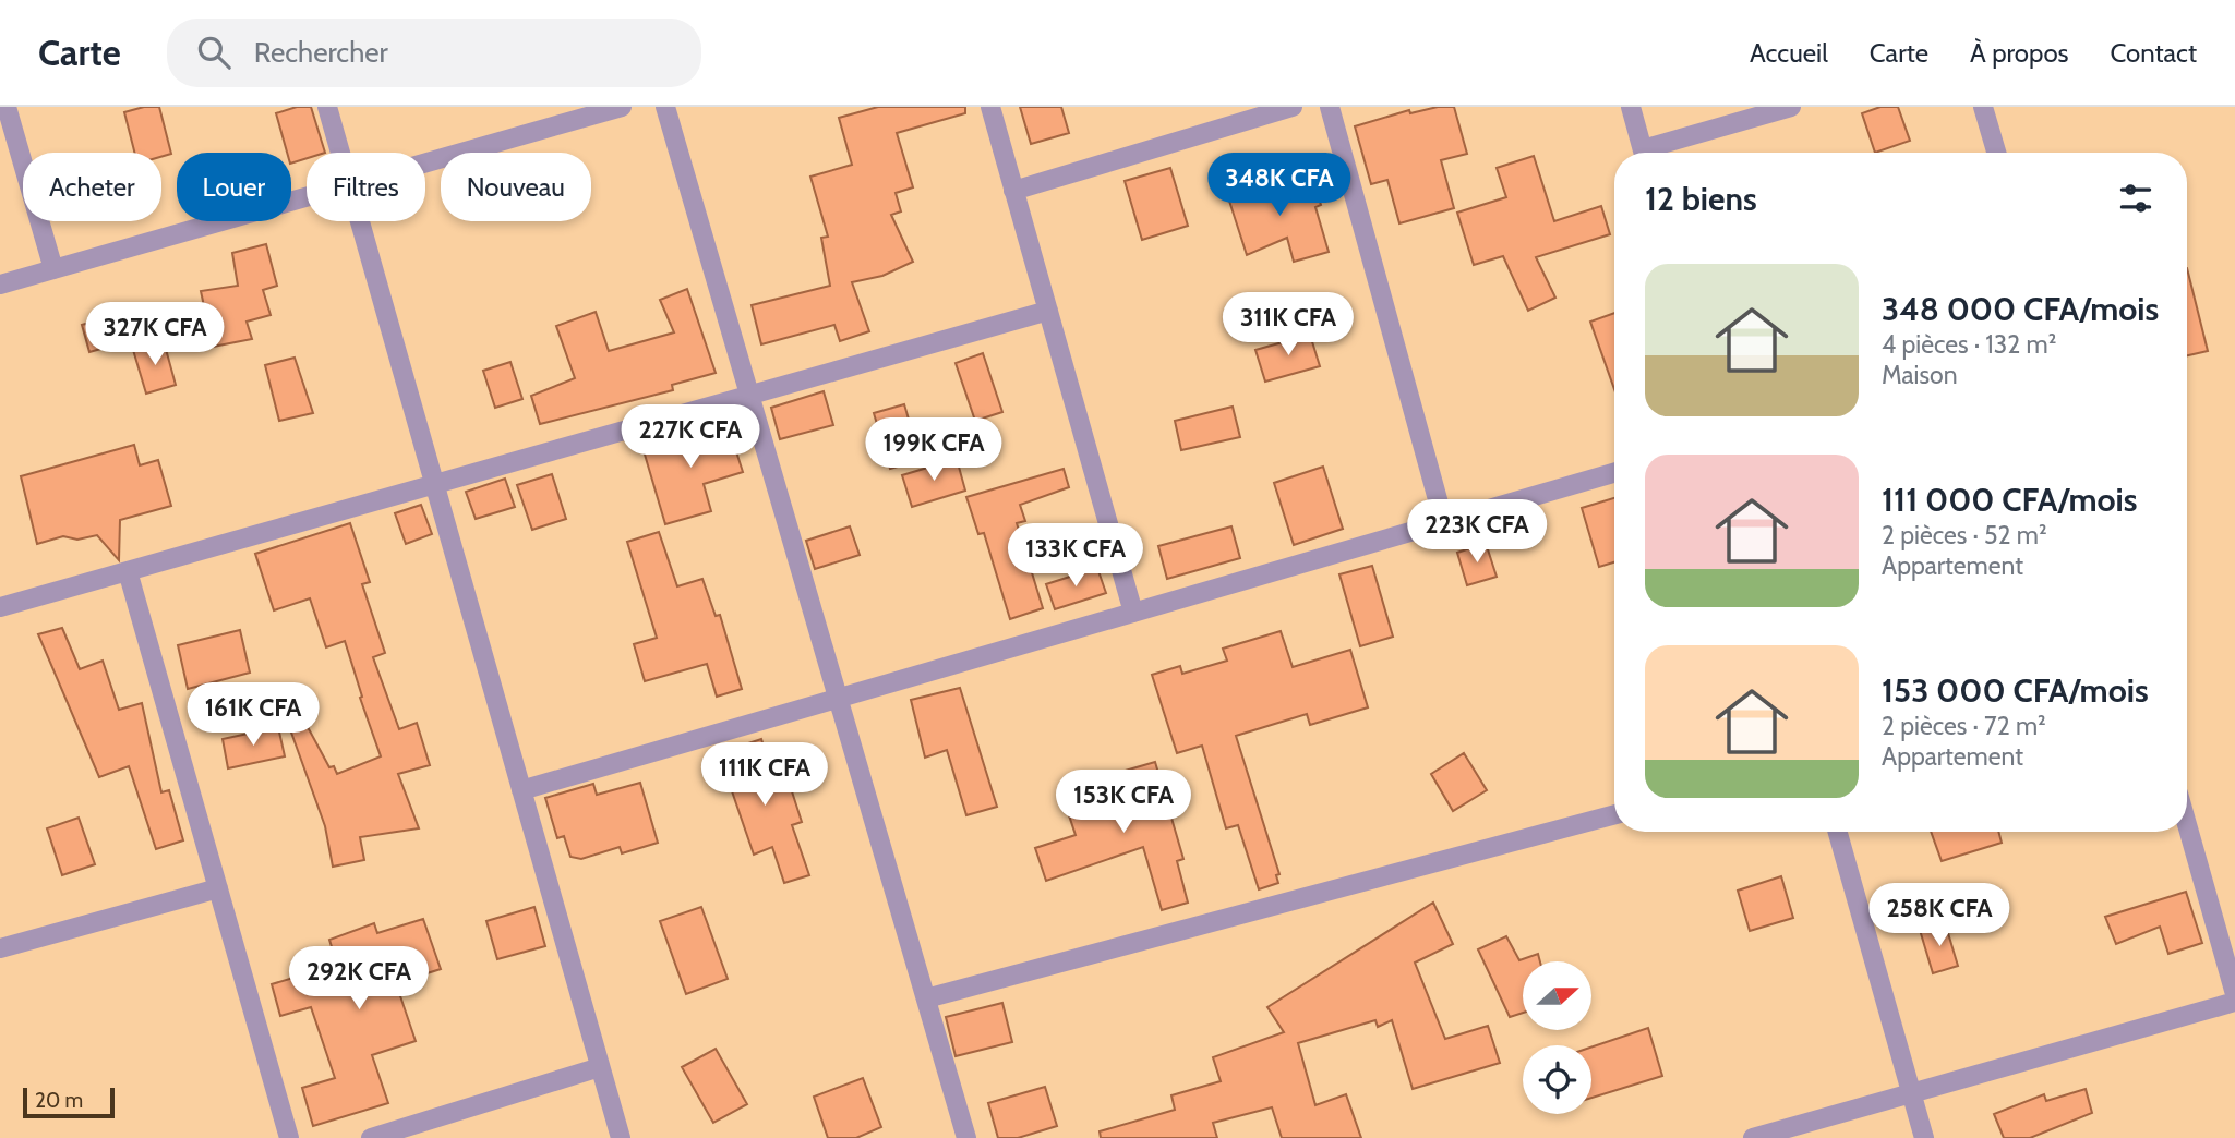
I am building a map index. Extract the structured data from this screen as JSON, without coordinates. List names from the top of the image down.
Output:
{
  "scale_bar": "20 m",
  "north": "right",
  "page": {
    "header": "Carte",
    "search": "Rechercher",
    "nav": [
      "Accueil",
      "Carte",
      "À propos",
      "Contact"
    ],
    "price": [
      "348K CFA",
      "311K CFA",
      "327K CFA",
      "227K CFA",
      "199K CFA",
      "223K CFA",
      "133K CFA",
      "161K CFA",
      "111K CFA",
      "153K CFA",
      "258K CFA",
      "292K CFA"
    ],
    "chip": [
      "Acheter",
      "Louer",
      "Filtres",
      "Nouveau"
    ],
    "heading": "12 biens",
    "list": [
      {
        "name": "348 000 CFA/mois",
        "note": "4 pièces · 132 m² · Maison"
      },
      {
        "name": "111 000 CFA/mois",
        "note": "2 pièces · 52 m² · Appartement"
      },
      {
        "name": "153 000 CFA/mois",
        "note": "2 pièces · 72 m² · Appartement"
      }
    ],
    "scale": "20 m"
  }
}
